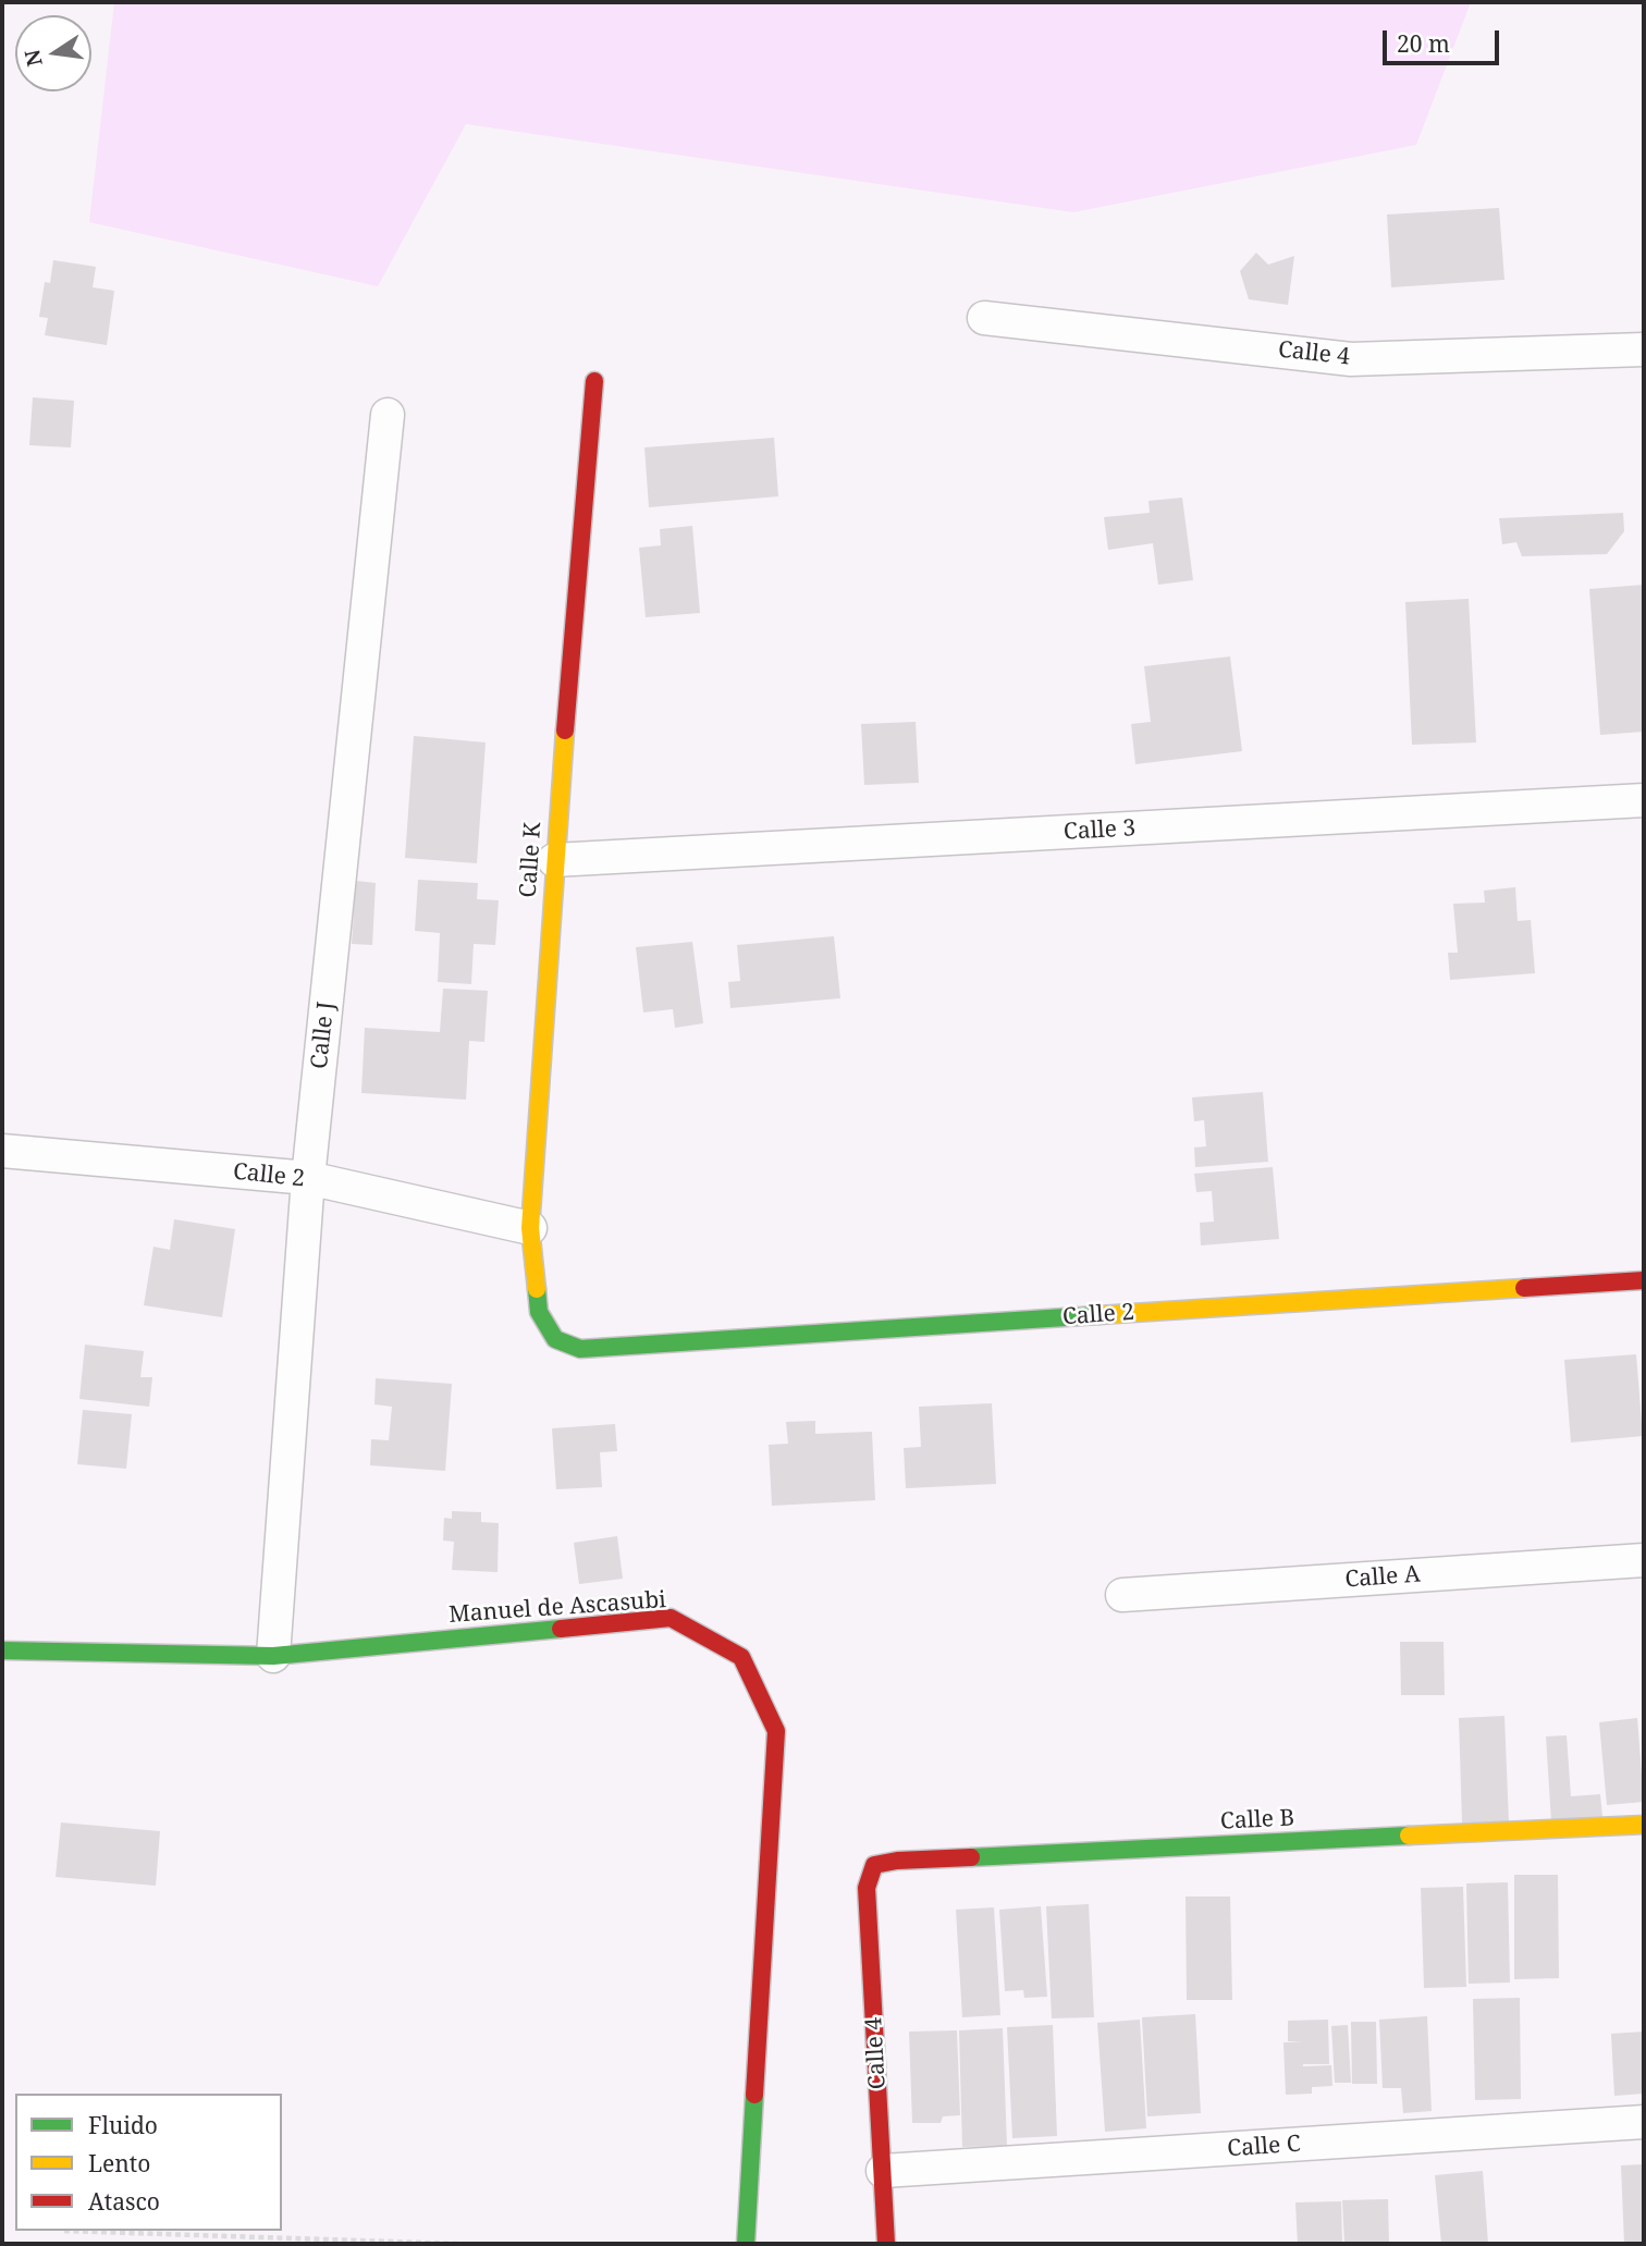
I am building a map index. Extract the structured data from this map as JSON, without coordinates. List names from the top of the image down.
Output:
{
  "streets": {
    "street": [
      "Calle 4",
      "Calle 3",
      "Calle K",
      "Calle J",
      "Calle 2",
      "Calle A",
      "Manuel de Ascasubi",
      "Calle B",
      "Calle C"
    ]
  },
  "crossings": [
    ["Calle 4", "Calle B"],
    ["Calle 4", "Calle C"],
    ["Calle 3", "Calle K"],
    ["Calle K", "Calle 2"],
    ["Calle J", "Calle 2"],
    ["Calle J", "Manuel de Ascasubi"]
  ],
  "legend": ["Fluido", "Lento", "Atasco"],
  "scale_bar": "20 m",
  "north": "left"
}
